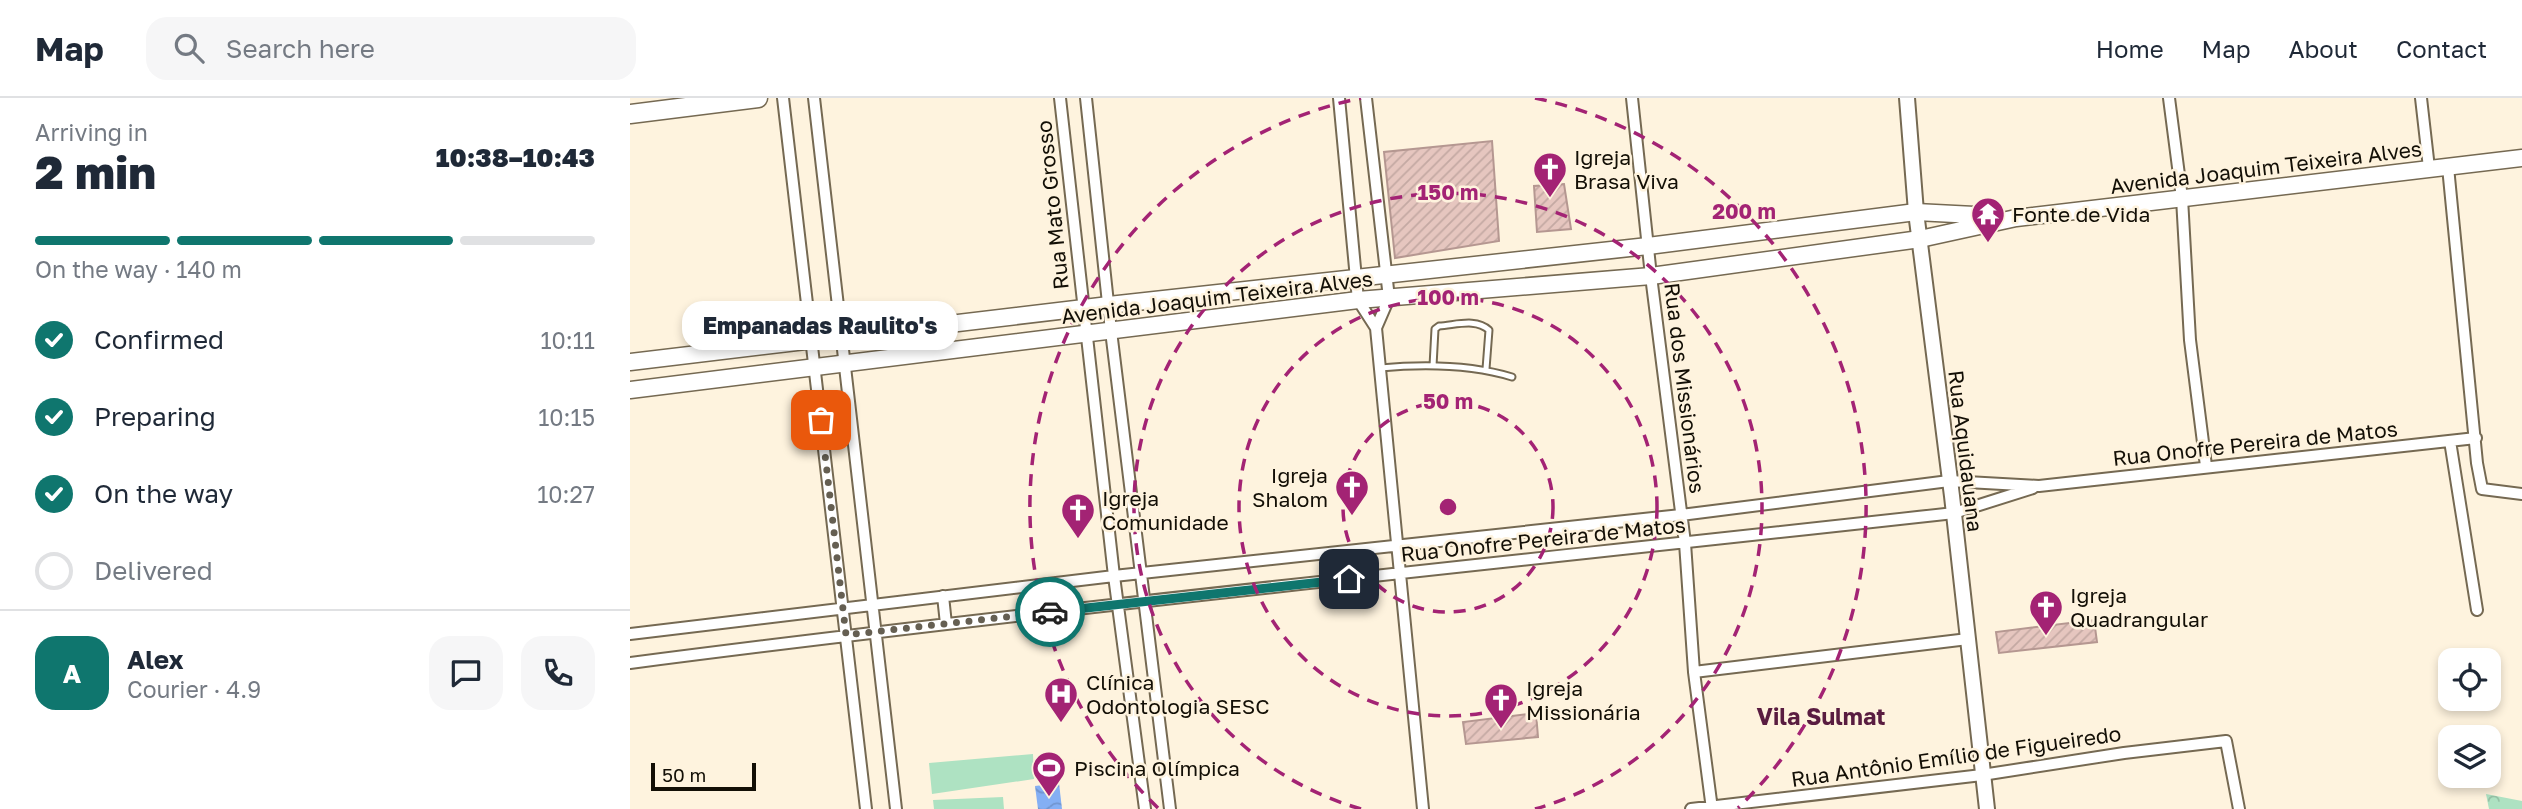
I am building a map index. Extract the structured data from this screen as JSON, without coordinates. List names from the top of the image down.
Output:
{
  "streets": {
    "main road": ["Avenida Joaquim Teixeira Alves"],
    "street": [
      "Rua Mato Grosso",
      "Rua dos Missionários",
      "Rua Onofre Pereira de Matos",
      "Rua Aquidauana",
      "Rua Antônio Emílio de Figueiredo"
    ]
  },
  "crossings": [
    ["Avenida Joaquim Teixeira Alves", "Rua Mato Grosso"],
    ["Avenida Joaquim Teixeira Alves", "Rua dos Missionários"],
    ["Avenida Joaquim Teixeira Alves", "Rua Aquidauana"],
    ["Rua Mato Grosso", "Rua Onofre Pereira de Matos"],
    ["Rua dos Missionários", "Rua Onofre Pereira de Matos"],
    ["Rua dos Missionários", "Rua Antônio Emílio de Figueiredo"],
    ["Rua Onofre Pereira de Matos", "Rua Aquidauana"],
    ["Rua Aquidauana", "Rua Antônio Emílio de Figueiredo"]
  ],
  "districts": ["Vila Sulmat"],
  "places": {
    "church": [
      "Igreja Brasa Viva",
      "Igreja Shalom",
      "Igreja Comunidade",
      "Igreja Quadrangular",
      "Igreja Missionária"
    ],
    "temple": ["Fonte de Vida"],
    "other": ["Empanadas Raulito's"],
    "hospital": ["Clínica Odontologia SESC"],
    "sports": ["Piscina Olímpica"]
  },
  "scale_bar": "50 m",
  "page": {
    "header": "Map",
    "search": "Search here",
    "nav": [
      "Home",
      "Map",
      "About",
      "Contact"
    ],
    "heading": ["2 min", "Arriving in", "10:38–10:43"],
    "panel": ["Alex", "Courier · 4.9"],
    "bar": "On the way · 140 m",
    "list": [
      ["Confirmed", "10:11"],
      ["Preparing", "10:15"],
      ["On the way", "10:27"],
      "Delivered"
    ],
    "bubble": "Empanadas Raulito's",
    "round": "A",
    "scale": "50 m"
  },
  "rings": [
    "150 m",
    "200 m",
    "100 m",
    "50 m"
  ]
}
